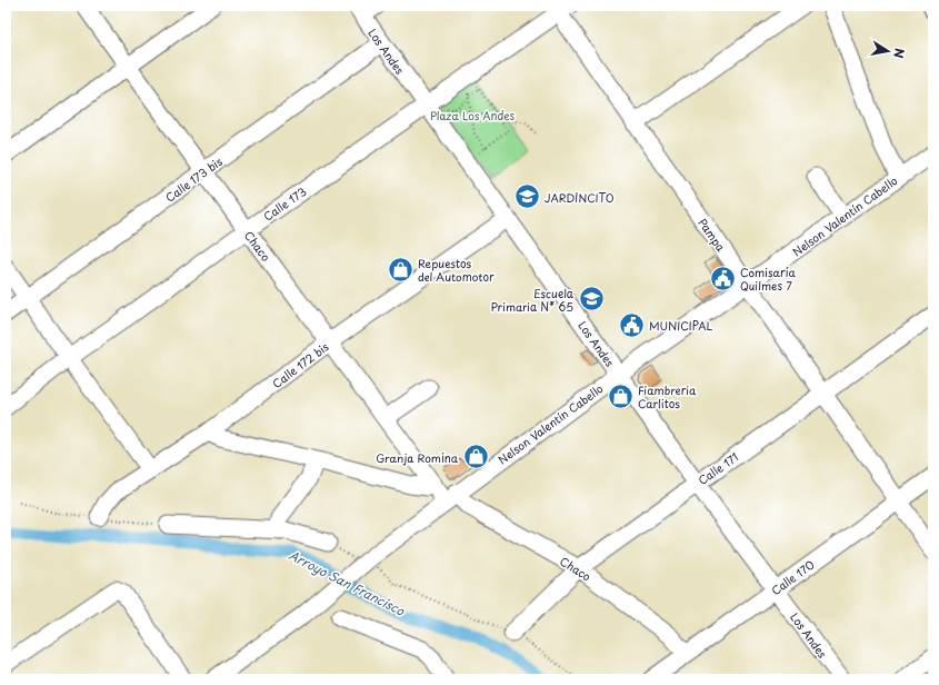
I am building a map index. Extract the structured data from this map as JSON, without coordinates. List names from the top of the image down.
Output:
{
  "streets": {
    "street": [
      "Los Andes",
      "Calle 173 bis",
      "Calle 173",
      "Nelson Valentín Cabello",
      "Pampa",
      "Chaco",
      "Calle 172 bis",
      "Calle 171",
      "Calle 170"
    ]
  },
  "crossings": [
    ["Los Andes", "Calle 173 bis"],
    ["Los Andes", "Calle 173"],
    ["Los Andes", "Nelson Valentín Cabello"],
    ["Los Andes", "Calle 172 bis"],
    ["Los Andes", "Calle 171"],
    ["Los Andes", "Calle 170"],
    ["Calle 173 bis", "Chaco"],
    ["Calle 173", "Pampa"],
    ["Calle 173", "Chaco"],
    ["Nelson Valentín Cabello", "Pampa"],
    ["Nelson Valentín Cabello", "Chaco"],
    ["Pampa", "Calle 171"],
    ["Pampa", "Calle 170"],
    ["Chaco", "Calle 172 bis"],
    ["Chaco", "Calle 171"],
    ["Chaco", "Calle 170"]
  ],
  "water": ["Arroyo San Francisco"],
  "parks": ["Plaza Los Andes"],
  "places": {
    "school or university": ["JARDINCITO", "Escuela Primaria N* 65"],
    "shop": ["Repuestos del Automotor", "Fiambreria Carlitos", "Granja Romina"],
    "public building": ["Comisaría Quilmes 7", "MUNICIPAL"]
  },
  "north": "right"
}
